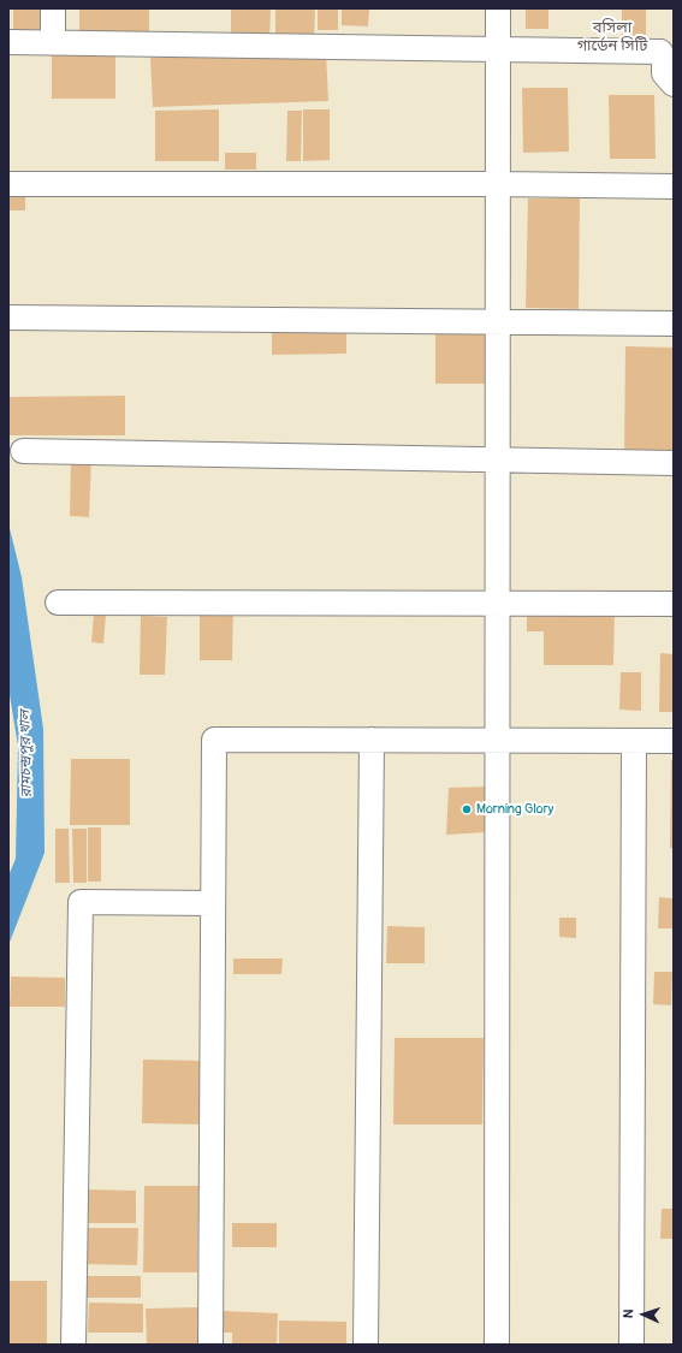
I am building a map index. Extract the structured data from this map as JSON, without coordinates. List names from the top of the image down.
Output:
{
  "districts": ["বসিলা গার্ডেন সিটি"],
  "water": ["রামচন্দ্রপুর খাল"],
  "places": ["Morning Glory"],
  "north": "left"
}
